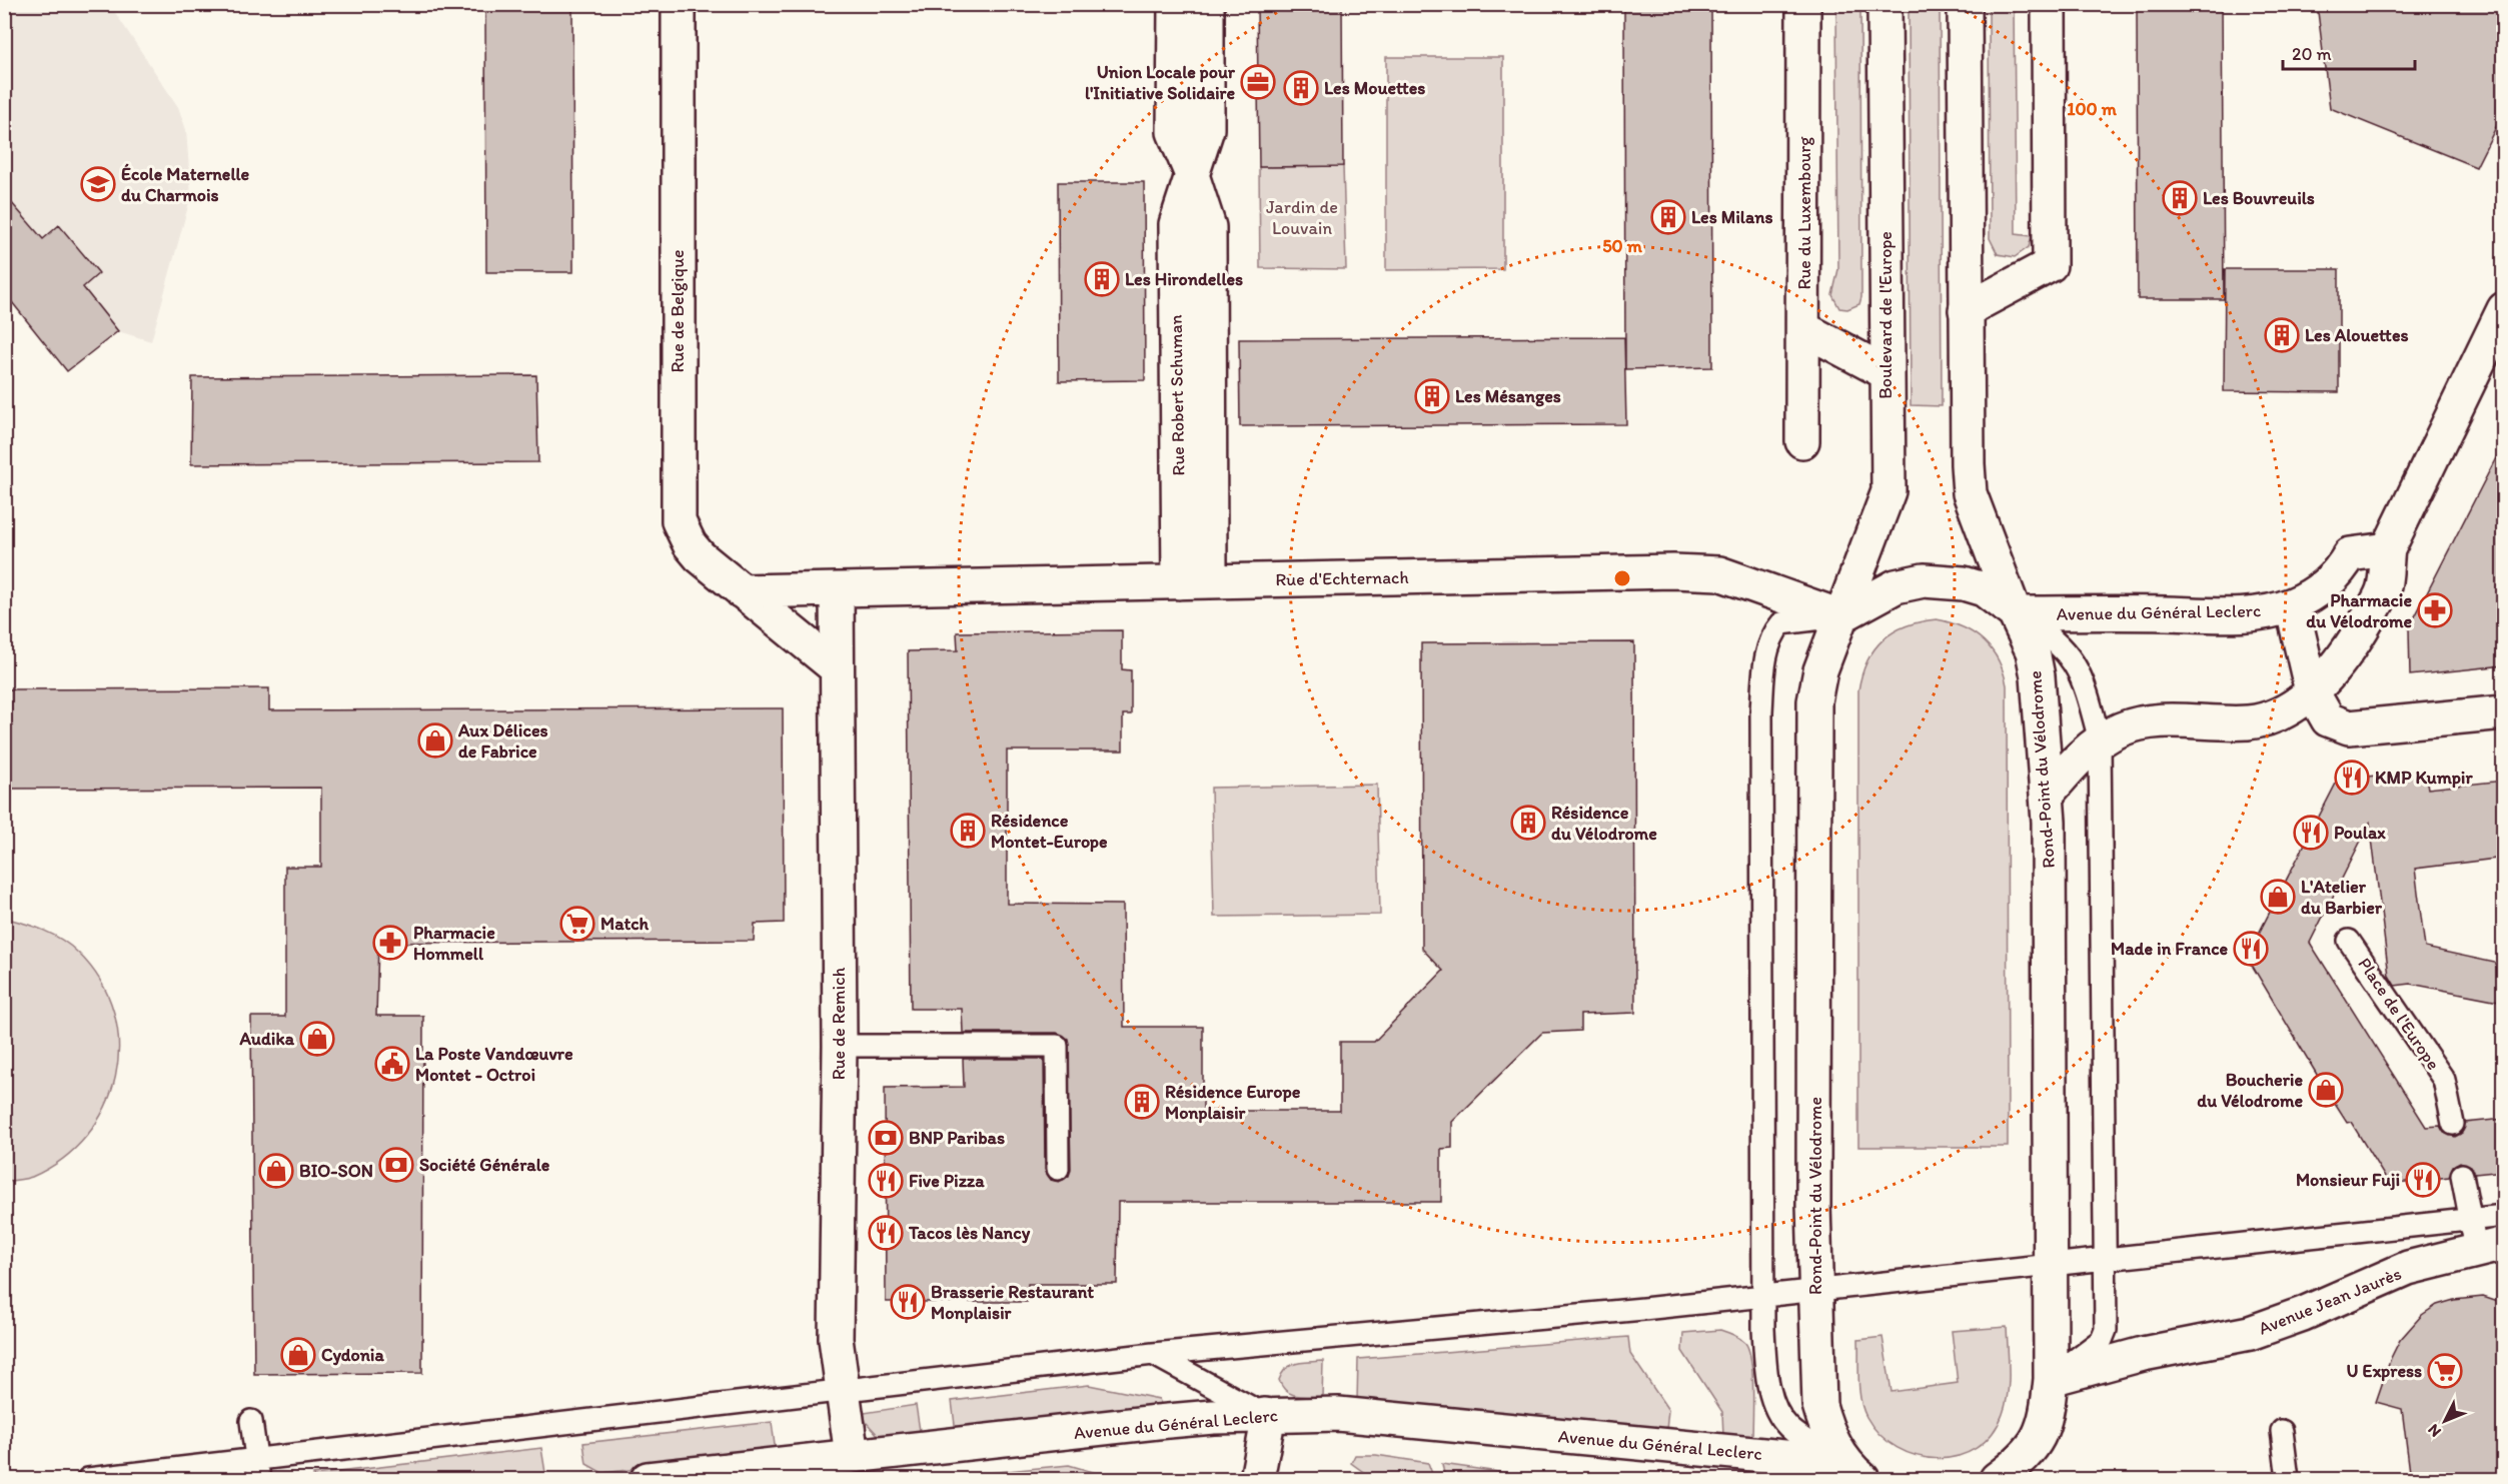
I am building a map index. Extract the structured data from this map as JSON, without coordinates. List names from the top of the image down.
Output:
{
  "streets": {
    "street": [
      "Rue du Luxembourg",
      "Rue de Belgique",
      "Boulevard de l'Europe",
      "Rue Robert Schuman",
      "Rue d'Echternach",
      "Avenue du Général Leclerc",
      "Rond-Point du Vélodrome",
      "Rue de Remich",
      "Avenue Jean Jaurès"
    ],
    "lane": ["Place de l'Europe"]
  },
  "crossings": [
    ["Rue de Belgique", "Rue de Remich"],
    ["Boulevard de l'Europe", "Rue d'Echternach"],
    ["Boulevard de l'Europe", "Rond-Point du Vélodrome"],
    ["Rue Robert Schuman", "Rue d'Echternach"],
    ["Rue d'Echternach", "Rond-Point du Vélodrome"],
    ["Rue d'Echternach", "Rue de Remich"],
    ["Avenue du Général Leclerc", "Rond-Point du Vélodrome"],
    ["Avenue du Général Leclerc", "Rue de Remich"],
    ["Rond-Point du Vélodrome", "Avenue Jean Jaurès"]
  ],
  "parks": ["Jardin de Louvain"],
  "places": {
    "office": ["Union Locale pour l'Initiative Solidaire"],
    "building": [
      "Les Mouettes",
      "Les Bouvreuils",
      "Les Milans",
      "Les Hirondelles",
      "Les Alouettes",
      "Les Mésanges",
      "Résidence du Vélodrome",
      "Résidence Montet-Europe",
      "Résidence Europe Monplaisir"
    ],
    "school or university": ["École Maternelle du Charmois"],
    "pharmacy": ["Pharmacie du Vélodrome", "Pharmacie Hommell"],
    "shop": [
      "Aux Délices de Fabrice",
      "L'Atelier du Barbier",
      "Audika",
      "Boucherie du Vélodrome",
      "BIO-SON",
      "Cydonia"
    ],
    "restaurant": [
      "KMP Kumpir",
      "Poulax",
      "Made in France",
      "Monsieur Fuji",
      "Five Pizza",
      "Tacos lès Nancy",
      "Brasserie Restaurant Monplaisir"
    ],
    "supermarket": ["Match", "U Express"],
    "public building": ["La Poste Vandœuvre Montet - Octroi"],
    "bank": ["BNP Paribas", "Société Générale"]
  },
  "scale_bar": "20 m",
  "north": "bottom left",
  "rings": ["100 m", "50 m"]
}
